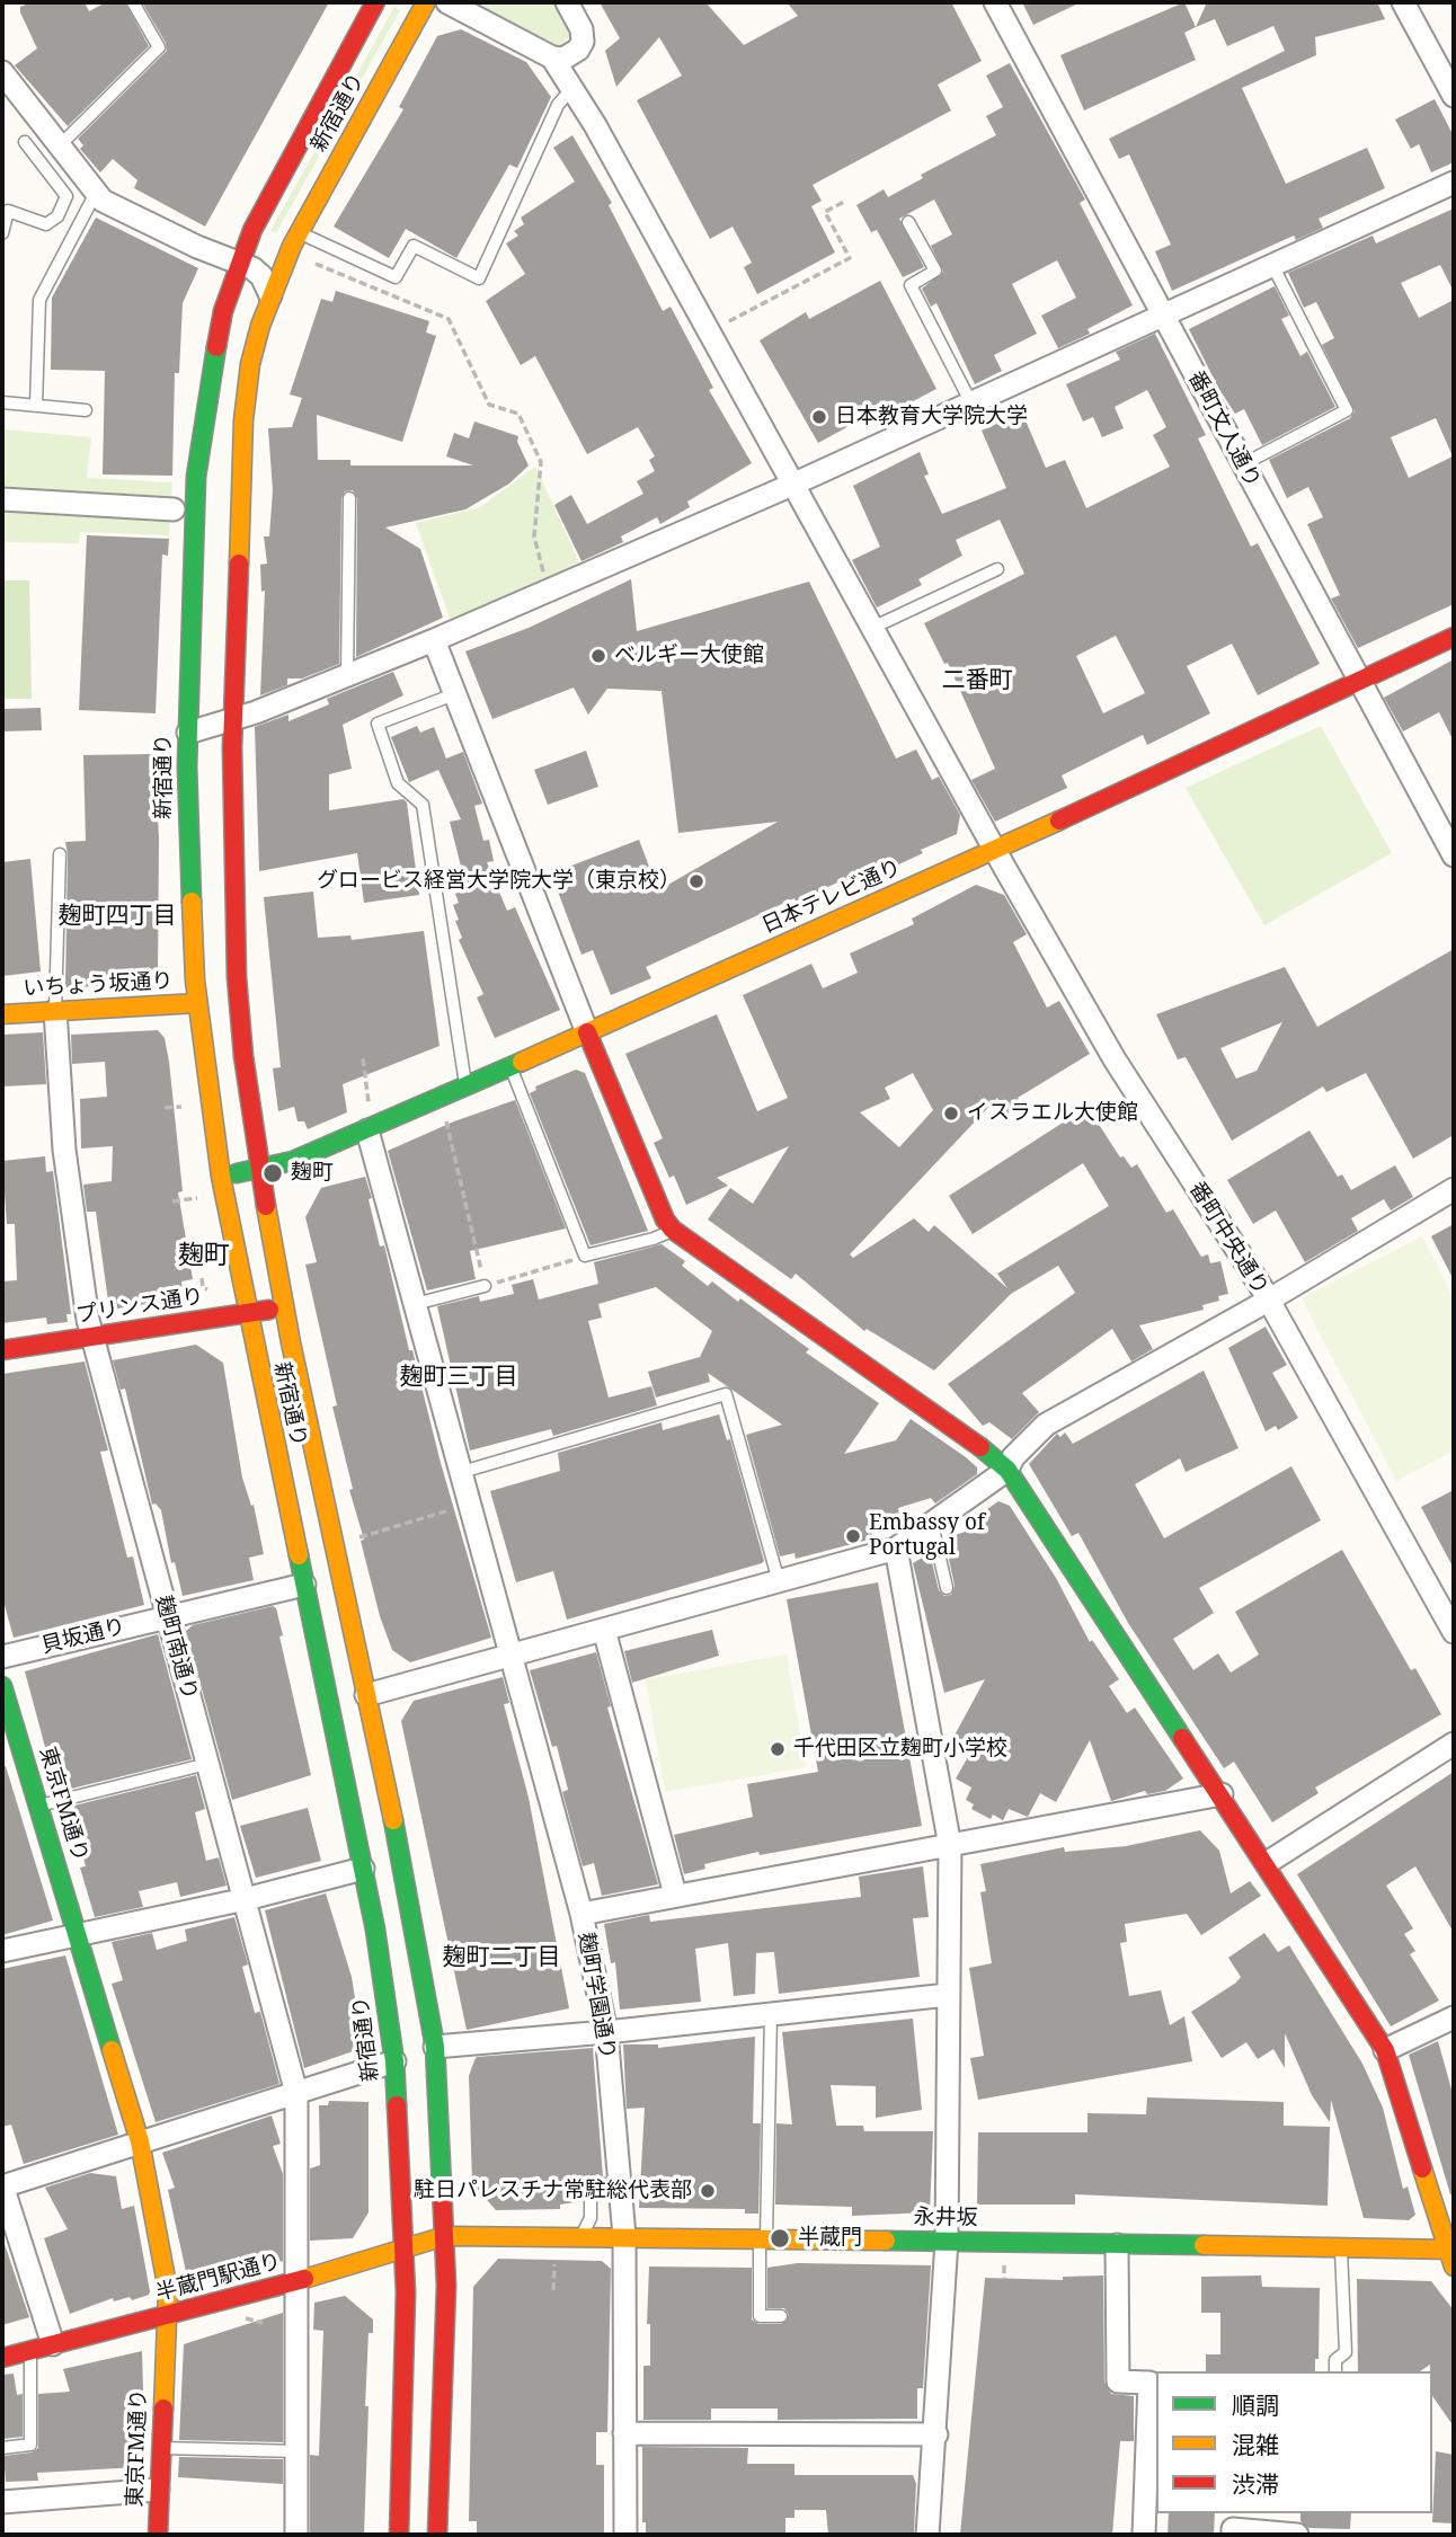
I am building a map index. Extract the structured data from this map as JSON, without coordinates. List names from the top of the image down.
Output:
{
  "streets": {
    "main road": [
      "新宿通り",
      "日本テレビ通り",
      "いちょう坂通り",
      "プリンス通り",
      "東京FM通り",
      "永井坂",
      "半蔵門駅通り"
    ],
    "street": [
      "番町文人通り",
      "番町中央通り",
      "貝坂通り",
      "麹町南通り",
      "麹町学園通り"
    ]
  },
  "crossings": [
    ["新宿通り", "日本テレビ通り"],
    ["新宿通り", "いちょう坂通り"],
    ["新宿通り", "プリンス通り"],
    ["新宿通り", "貝坂通り"],
    ["新宿通り", "永井坂"],
    ["新宿通り", "半蔵門駅通り"],
    ["番町文人通り", "日本テレビ通り"],
    ["日本テレビ通り", "番町中央通り"],
    ["日本テレビ通り", "麹町学園通り"],
    ["いちょう坂通り", "麹町南通り"],
    ["プリンス通り", "麹町南通り"],
    ["貝坂通り", "麹町南通り"],
    ["麹町南通り", "半蔵門駅通り"],
    ["東京FM通り", "半蔵門駅通り"],
    ["麹町学園通り", "永井坂"],
    ["永井坂", "半蔵門駅通り"]
  ],
  "districts": [
    "二番町",
    "麹町四丁目",
    "麹町",
    "麹町三丁目",
    "麹町二丁目"
  ],
  "places": [
    "日本教育大学院大学",
    "ベルギー大使館",
    "グロービス経営大学院大学（東京校）",
    "イスラエル大使館",
    "麹町",
    "Embassy of Portugal",
    "千代田区立麹町小学校",
    "駐日パレスチナ常駐総代表部",
    "半蔵門"
  ],
  "legend": ["順調", "混雑", "渋滞"]
}
